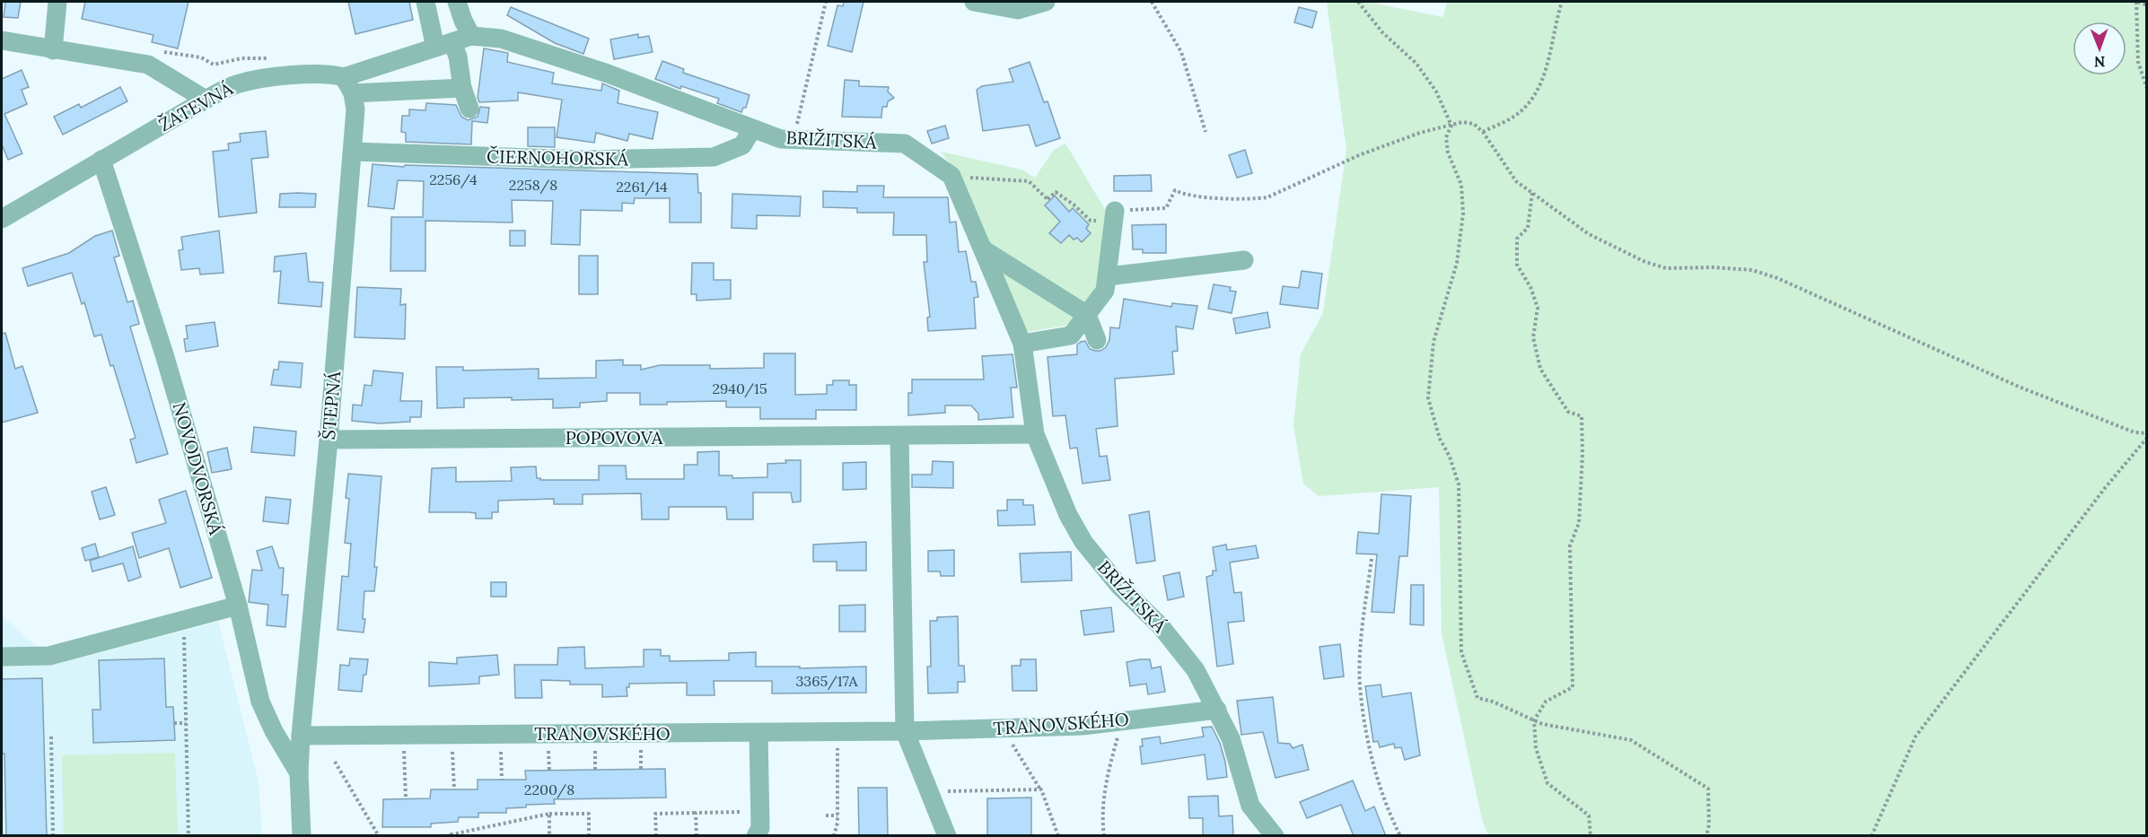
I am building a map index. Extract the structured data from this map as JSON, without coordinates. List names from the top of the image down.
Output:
{
  "streets": {
    "street": [
      "ŽATEVNÁ",
      "BRIŽITSKÁ",
      "ČIERNOHORSKÁ",
      "ŠTEPNÁ",
      "POPOVOVA",
      "NOVODVORSKÁ",
      "TRANOVSKÉHO"
    ]
  },
  "crossings": [
    ["ŽATEVNÁ", "BRIŽITSKÁ"],
    ["ŽATEVNÁ", "ŠTEPNÁ"],
    ["ŽATEVNÁ", "NOVODVORSKÁ"],
    ["BRIŽITSKÁ", "ČIERNOHORSKÁ"],
    ["BRIŽITSKÁ", "POPOVOVA"],
    ["BRIŽITSKÁ", "TRANOVSKÉHO"],
    ["ČIERNOHORSKÁ", "ŠTEPNÁ"],
    ["ŠTEPNÁ", "POPOVOVA"],
    ["ŠTEPNÁ", "NOVODVORSKÁ"],
    ["ŠTEPNÁ", "TRANOVSKÉHO"]
  ],
  "house_numbers": [
    "2256/4",
    "2258/8",
    "2261/14",
    "2940/15",
    "3365/17A",
    "2200/8"
  ],
  "north": "bottom"
}
